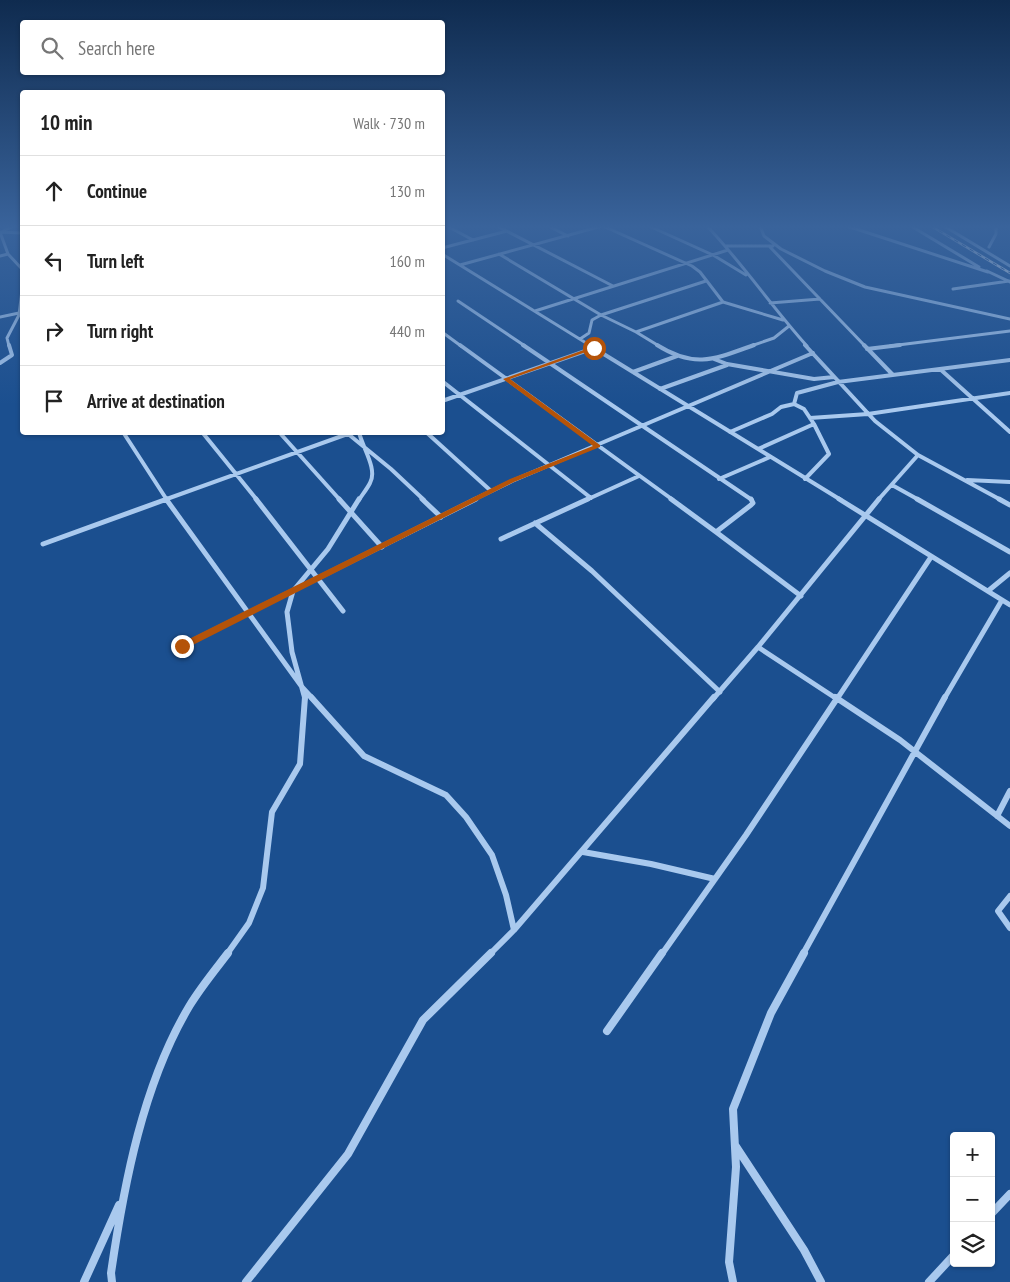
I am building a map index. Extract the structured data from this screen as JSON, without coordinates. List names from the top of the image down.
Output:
{
  "page": {
    "search": "Search here",
    "heading": ["10 min", "Walk · 730 m"],
    "list": [
      ["Continue", "130 m"],
      ["Turn left", "160 m"],
      ["Turn right", "440 m"],
      "Arrive at destination"
    ],
    "map_buttons": ["+", "−"]
  }
}
